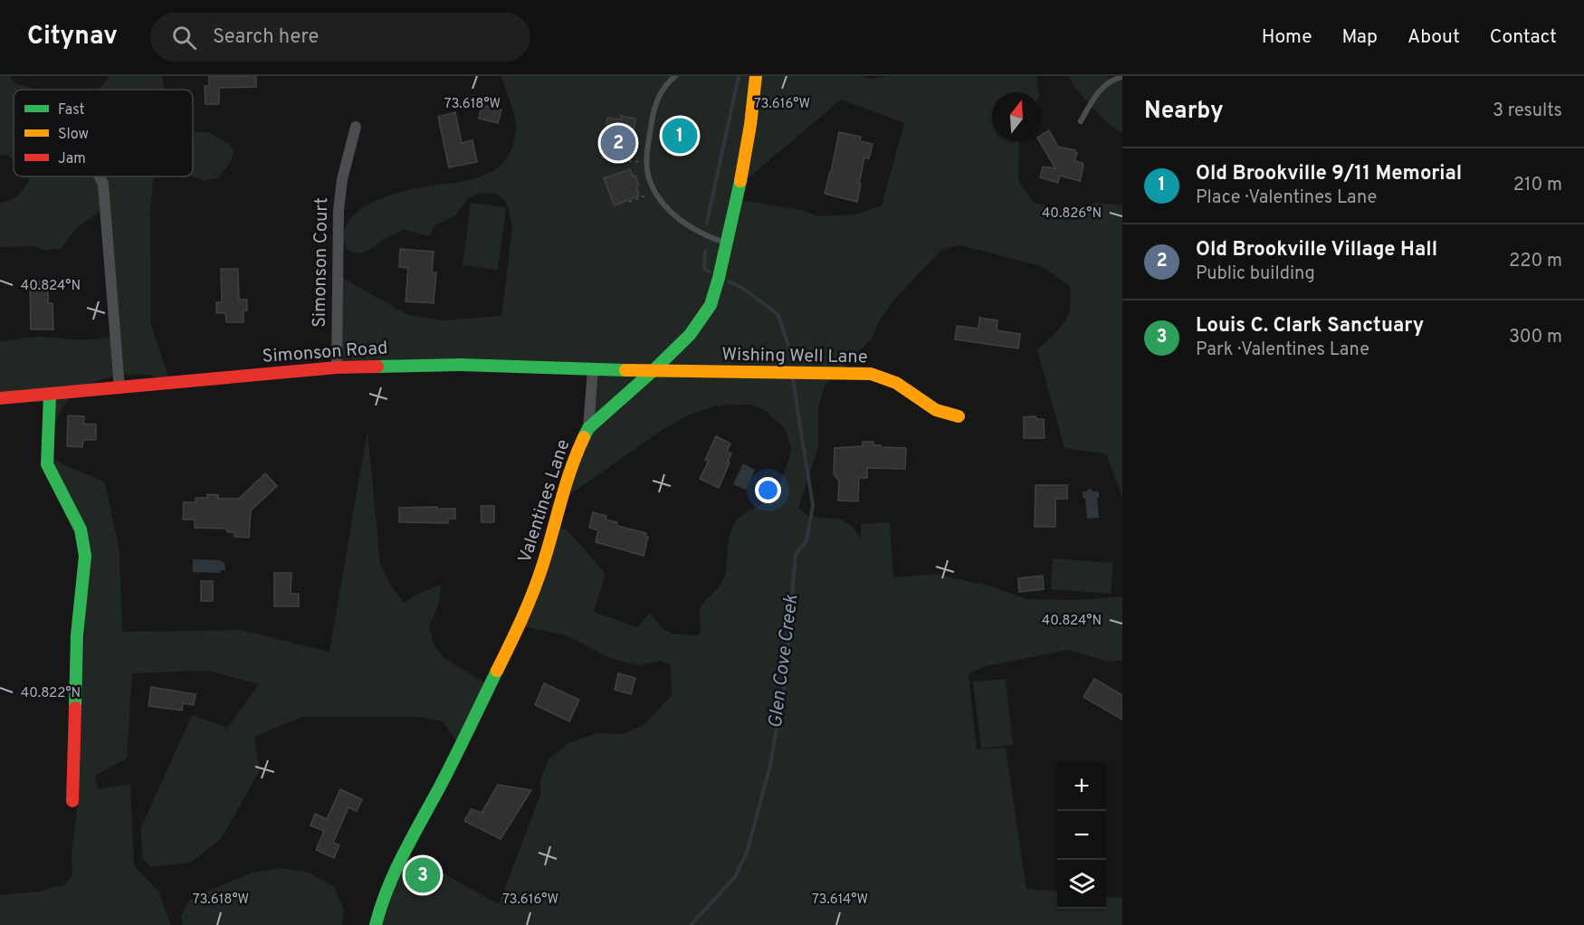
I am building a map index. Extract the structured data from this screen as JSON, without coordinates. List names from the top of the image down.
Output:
{
  "streets": {
    "street": [
      "Simonson Court",
      "Simonson Road",
      "Wishing Well Lane",
      "Valentines Lane"
    ]
  },
  "crossings": [
    ["Simonson Court", "Simonson Road"],
    ["Simonson Road", "Wishing Well Lane"],
    ["Simonson Road", "Valentines Lane"],
    ["Wishing Well Lane", "Valentines Lane"]
  ],
  "water": ["Glen Cove Creek"],
  "legend": ["Fast", "Slow", "Jam"],
  "north": "top",
  "page": {
    "header": "Citynav",
    "search": "Search here",
    "nav": [
      "Home",
      "Map",
      "About",
      "Contact"
    ],
    "heading": ["Nearby", "3 results"],
    "pins": ["1", "2", "3"],
    "list": [
      {
        "mark": "1",
        "name": "Old Brookville 9/11 Memorial",
        "note": "Place · Valentines Lane",
        "value": "210 m"
      },
      {
        "mark": "2",
        "name": "Old Brookville Village Hall",
        "note": "Public building",
        "value": "220 m"
      },
      {
        "mark": "3",
        "name": "Louis C. Clark Sanctuary",
        "note": "Park · Valentines Lane",
        "value": "300 m"
      }
    ],
    "map_buttons": ["+", "−"]
  },
  "coordinates": [
    "73.618°W",
    "73.616°W",
    "40.826°N",
    "40.824°N",
    "40.822°N",
    "73.614°W"
  ]
}
